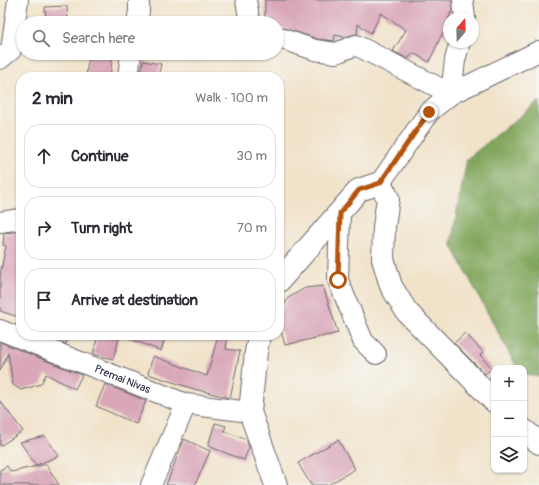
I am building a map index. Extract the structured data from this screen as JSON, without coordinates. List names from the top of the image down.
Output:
{
  "streets": {
    "street": ["Premai Nivas"]
  },
  "north": "top",
  "page": {
    "search": "Search here",
    "heading": ["2 min", "Walk · 100 m"],
    "list": [
      ["Continue", "30 m"],
      ["Turn right", "70 m"],
      "Arrive at destination"
    ],
    "map_buttons": ["+", "−"]
  }
}
